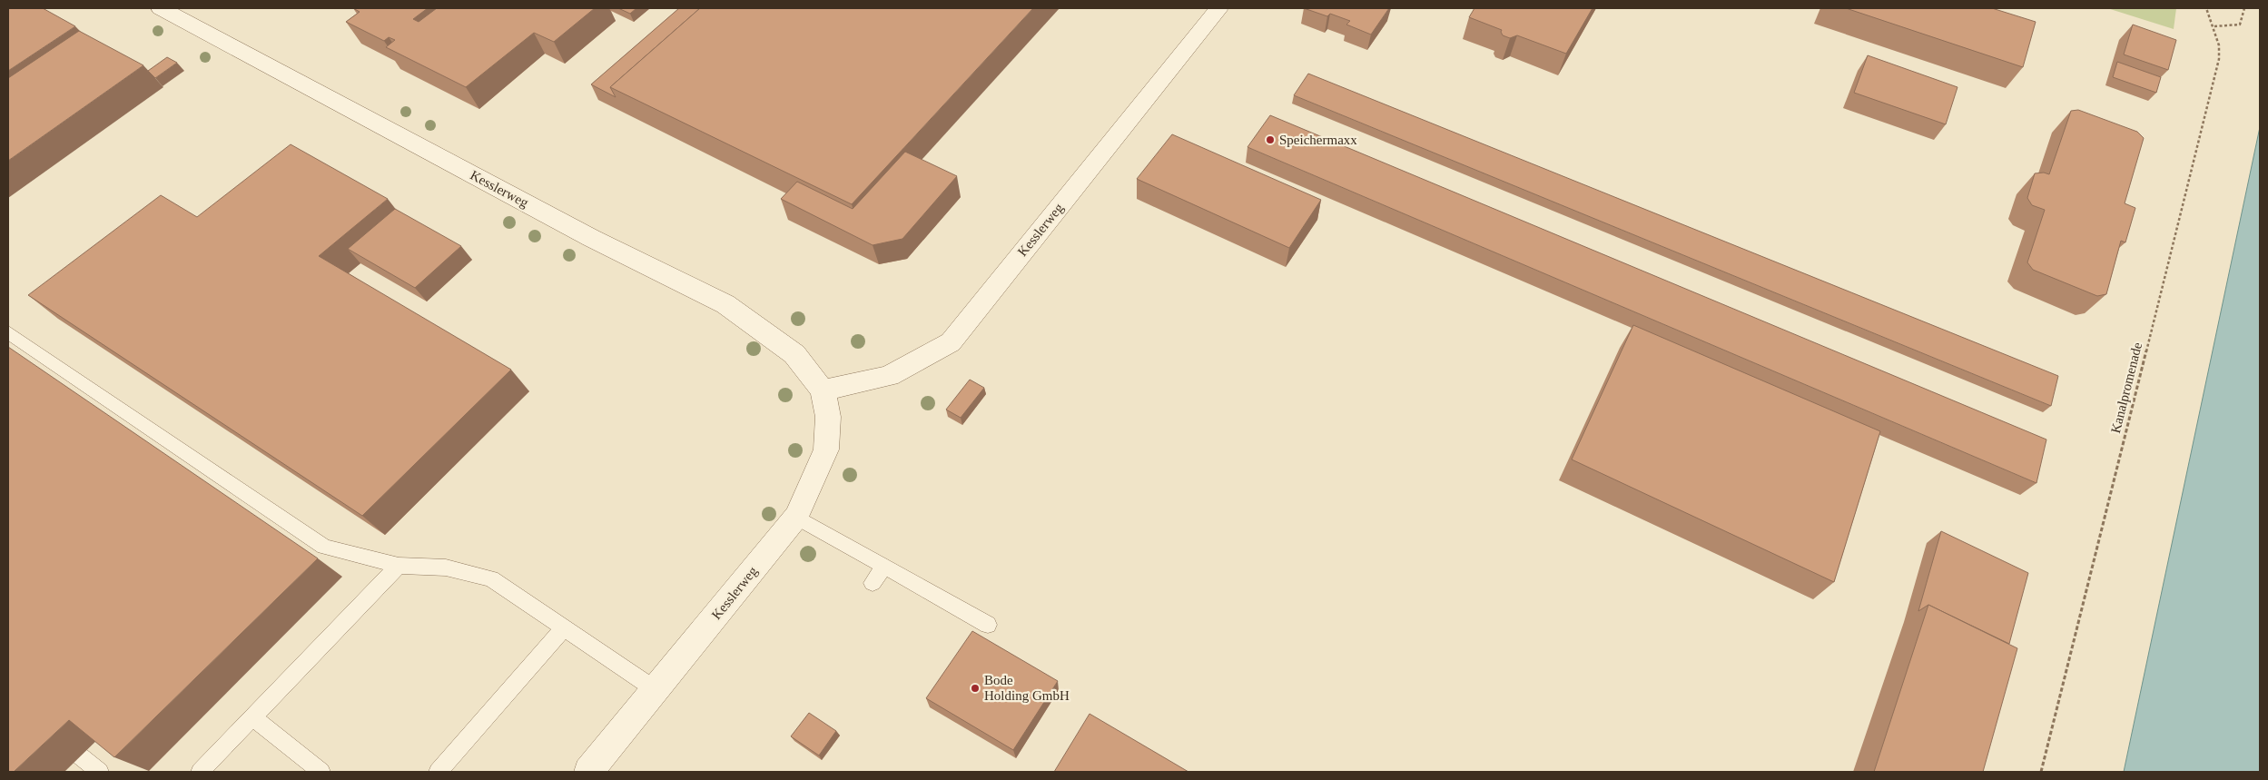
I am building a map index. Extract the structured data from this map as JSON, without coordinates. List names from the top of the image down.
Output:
{
  "streets": {
    "street": ["Kesslerweg"],
    "path": ["Kanalpromenade"]
  },
  "places": ["Speichermaxx", "Bode Holding GmbH"]
}
